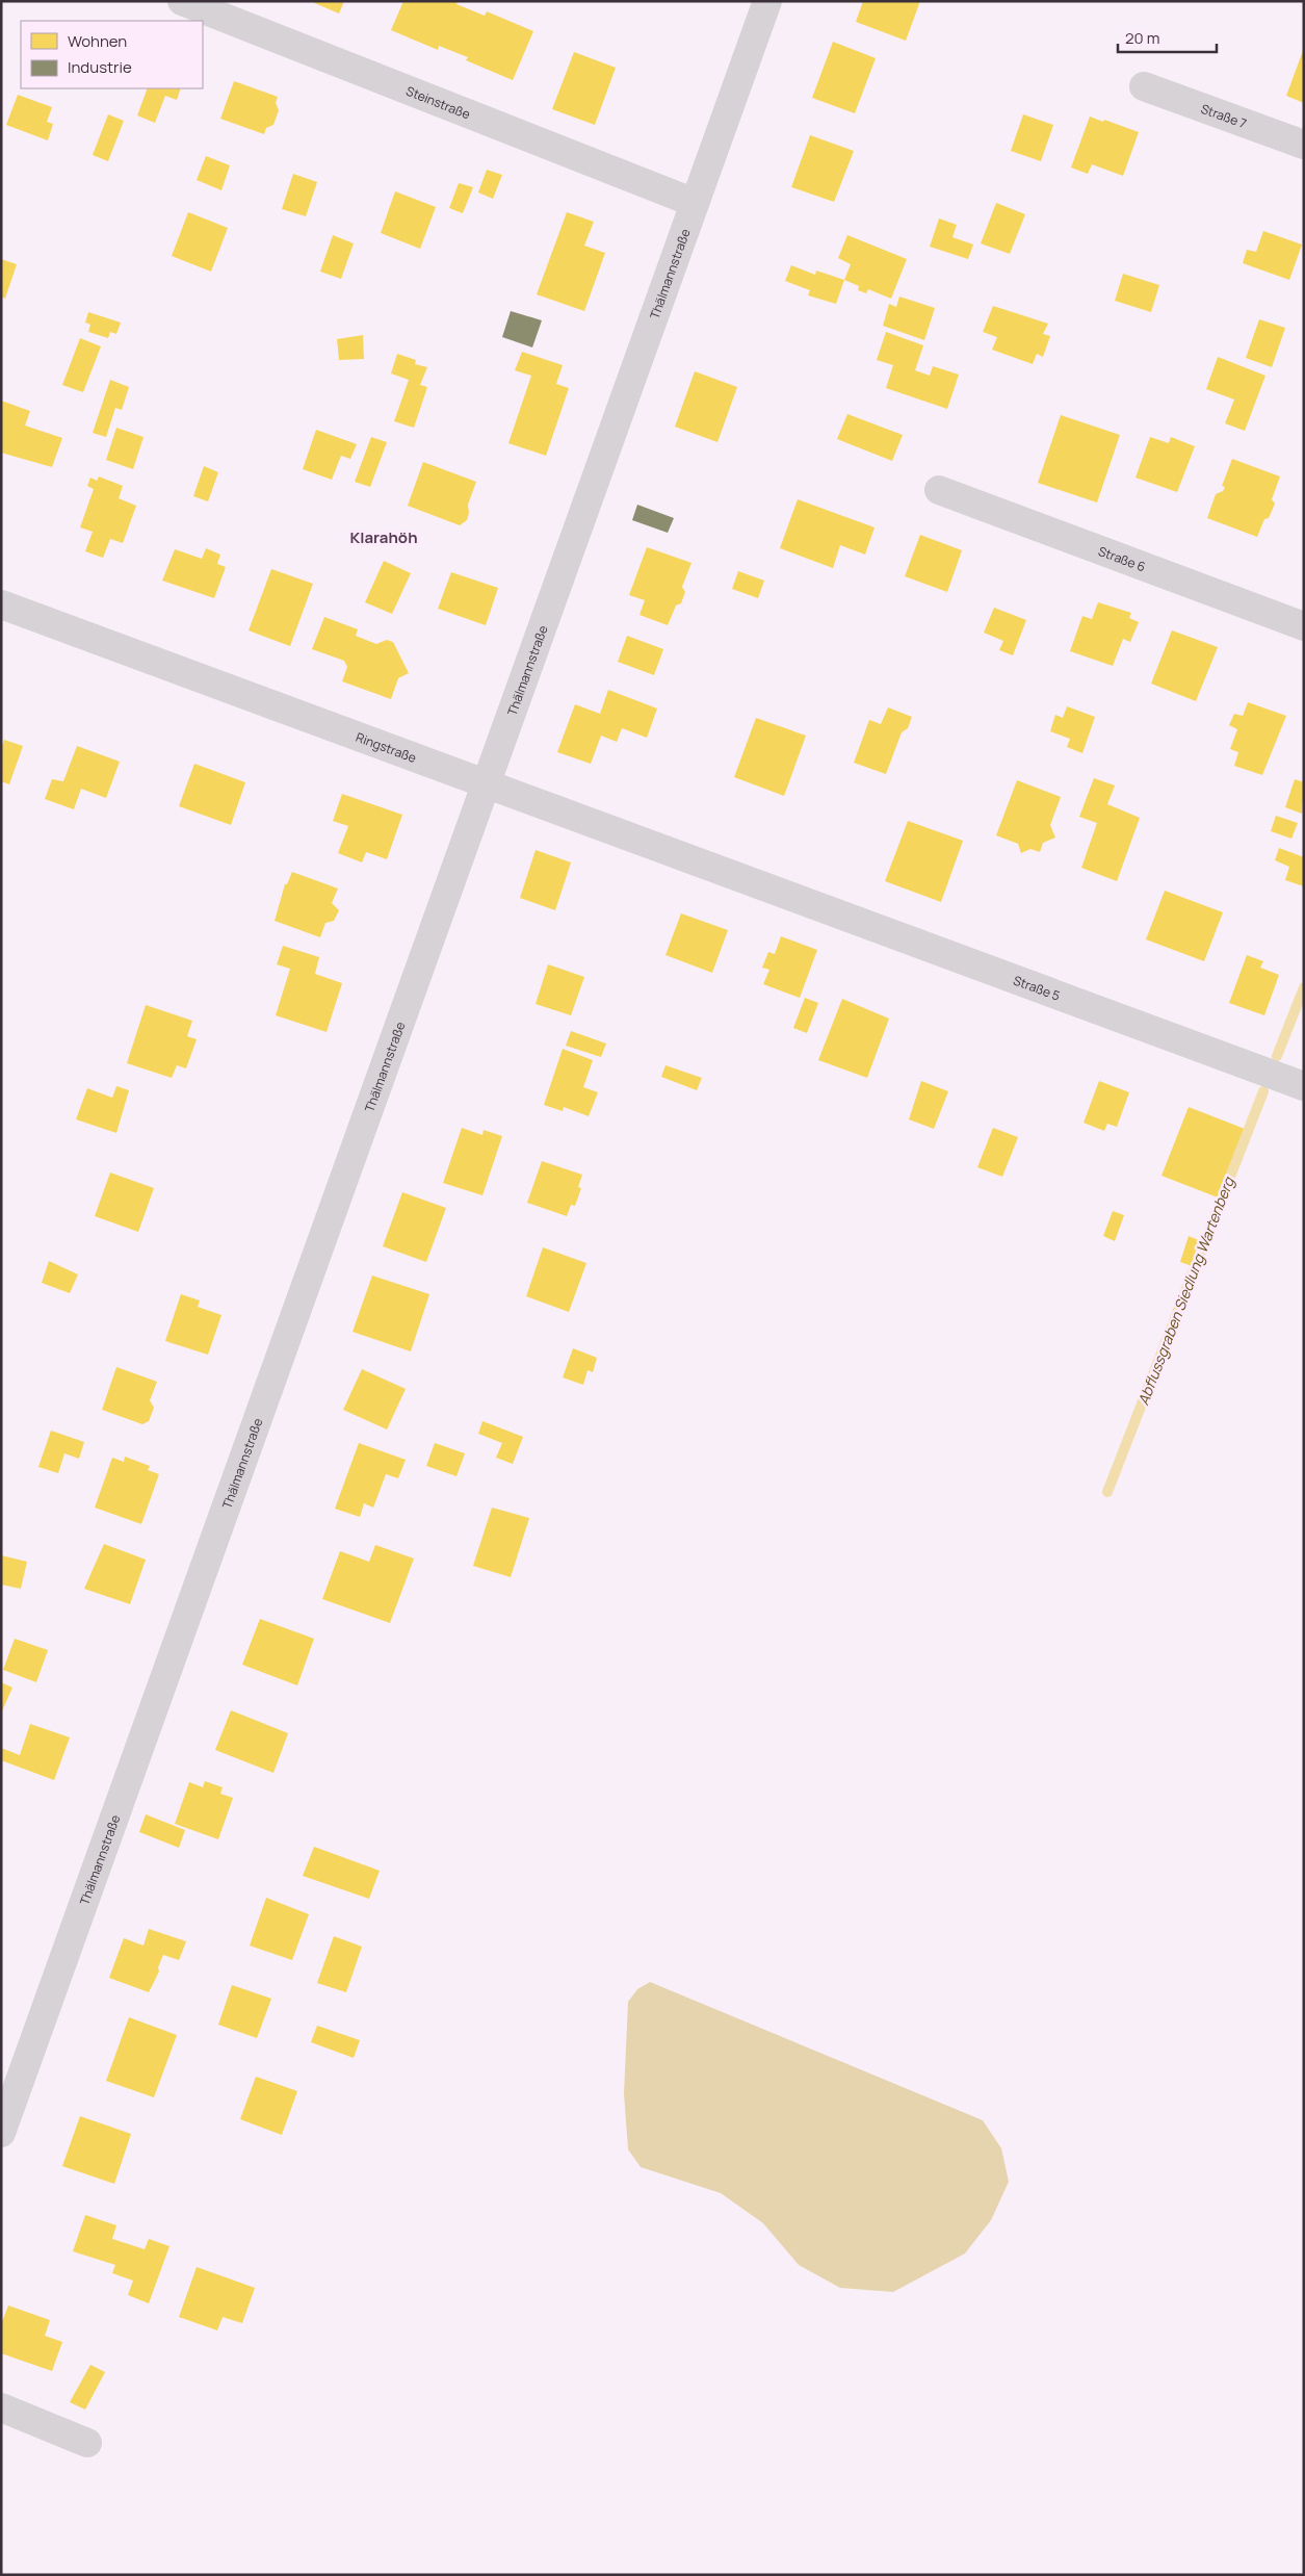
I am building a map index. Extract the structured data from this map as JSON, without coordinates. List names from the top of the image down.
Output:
{
  "streets": {
    "street": [
      "Steinstraße",
      "Straße 7",
      "Thälmannstraße",
      "Straße 6",
      "Ringstraße",
      "Straße 5"
    ]
  },
  "crossings": [
    ["Steinstraße", "Thälmannstraße"],
    ["Thälmannstraße", "Ringstraße"],
    ["Ringstraße", "Straße 5"]
  ],
  "districts": ["Klarahöh"],
  "water": ["Abflussgraben Siedlung Wartenberg"],
  "legend": ["Wohnen", "Industrie"],
  "scale_bar": "20 m"
}
